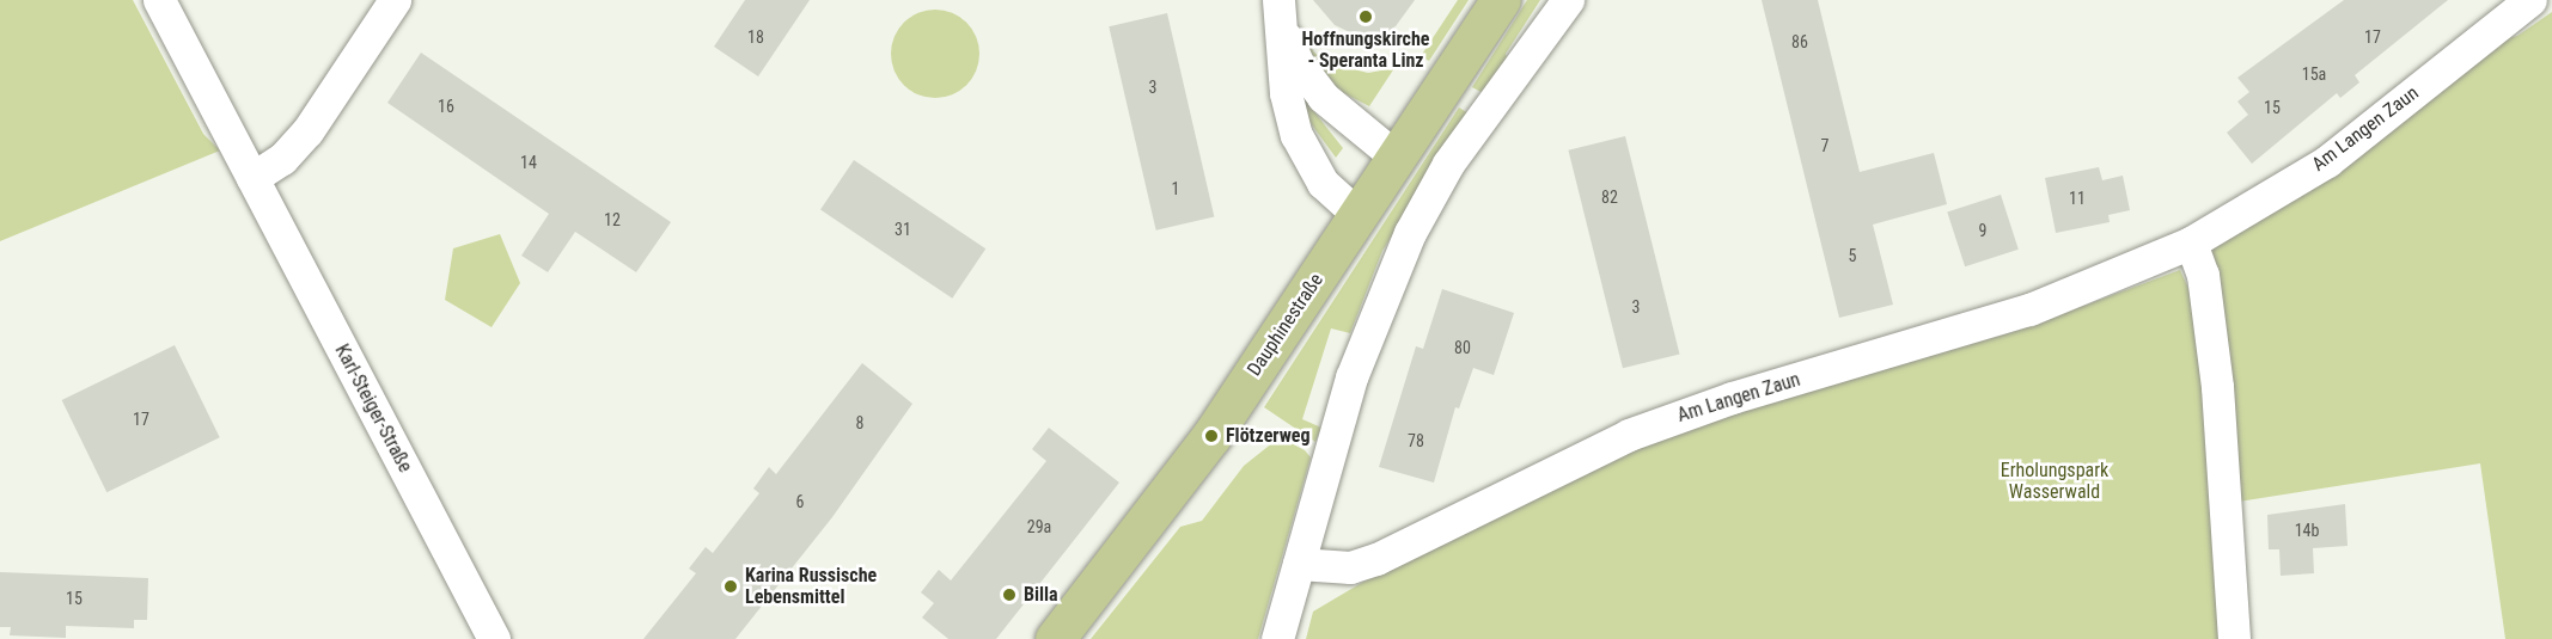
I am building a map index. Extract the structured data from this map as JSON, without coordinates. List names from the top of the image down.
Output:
{
  "streets": {
    "main road": ["Dauphinestraße"],
    "street": ["Am Langen Zaun", "Karl-Steiger-Straße"]
  },
  "parks": ["Erholungspark Wasserwald"],
  "places": [
    "Hoffnungskirche - Speranta Linz",
    "Flötzerweg",
    "Karina Russische Lebensmittel",
    "Billa"
  ],
  "house_numbers": [
    "18",
    "17",
    "86",
    "15a",
    "3",
    "16",
    "15",
    "7",
    "14",
    "1",
    "82",
    "11",
    "12",
    "31",
    "9",
    "5",
    "3",
    "80",
    "17",
    "8",
    "78",
    "6",
    "29a",
    "14b",
    "15"
  ]
}
